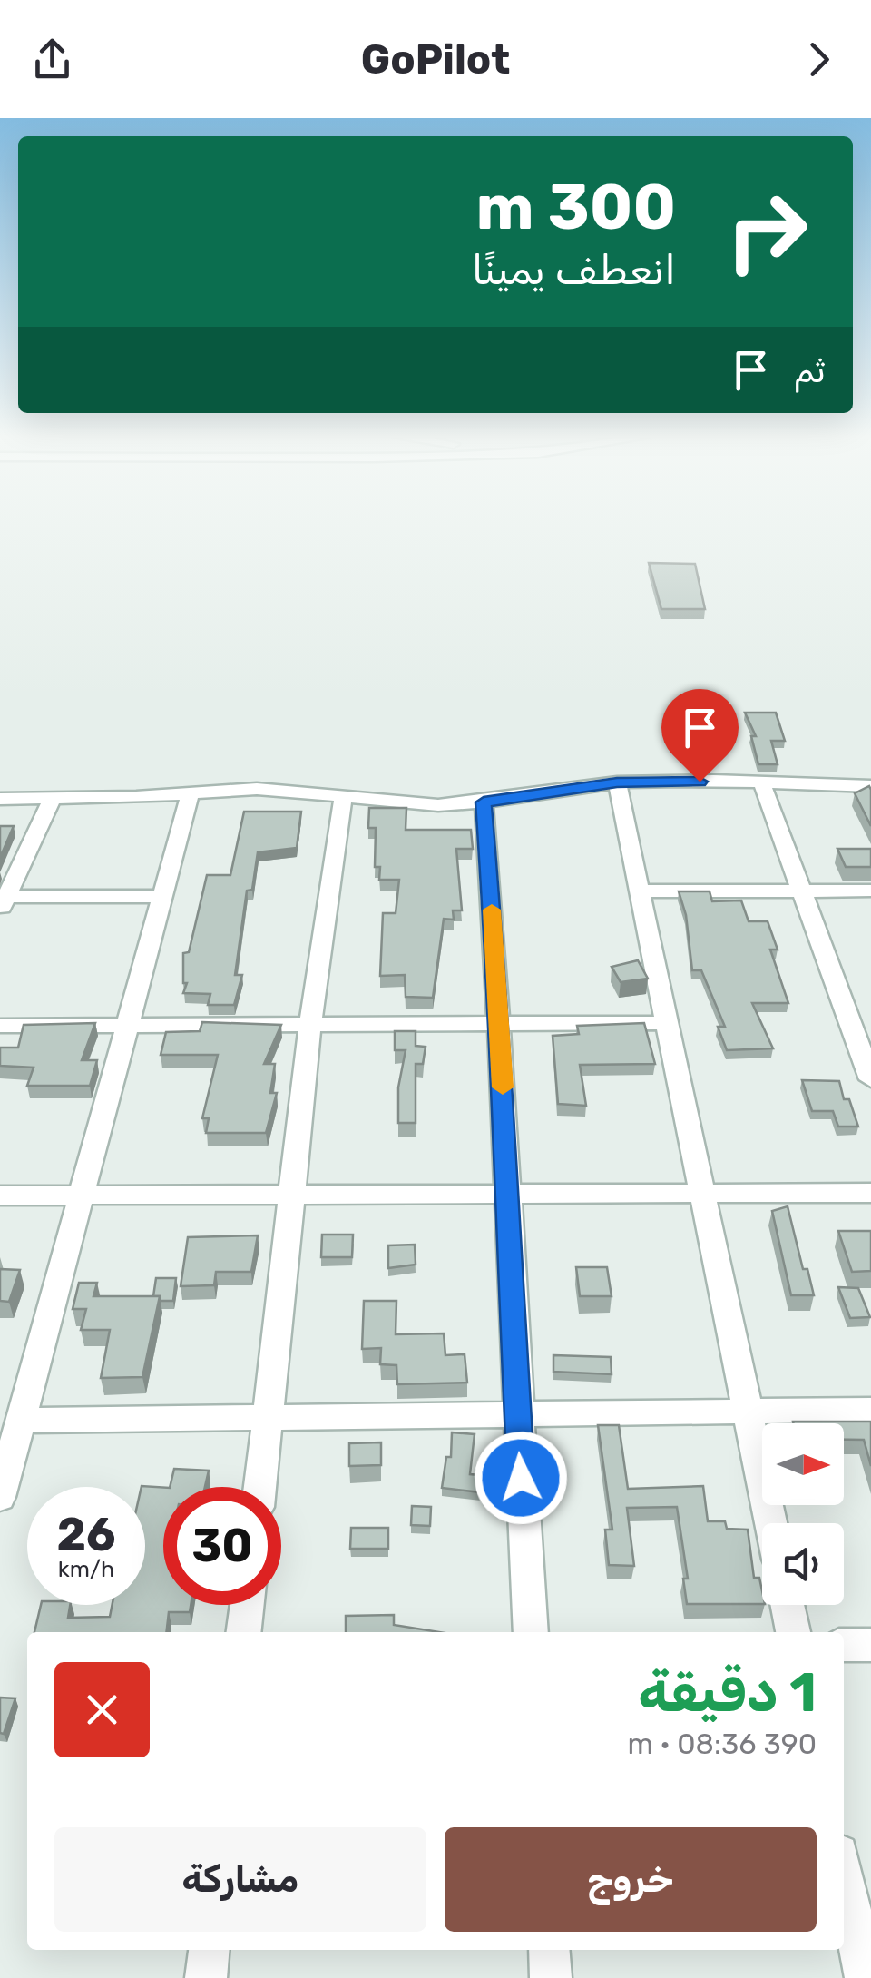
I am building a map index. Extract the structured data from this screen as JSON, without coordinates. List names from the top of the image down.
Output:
{
  "north": "right",
  "page": {
    "header": "GoPilot",
    "turn": ["300 m", "انعطف يمينًا"],
    "then": "ثم",
    "speed": "26 km/h",
    "limit": "30",
    "heading": ["1 دقيقة", "390 m · 08:36"],
    "buttons": ["خروج", "مشاركة"]
  }
}
